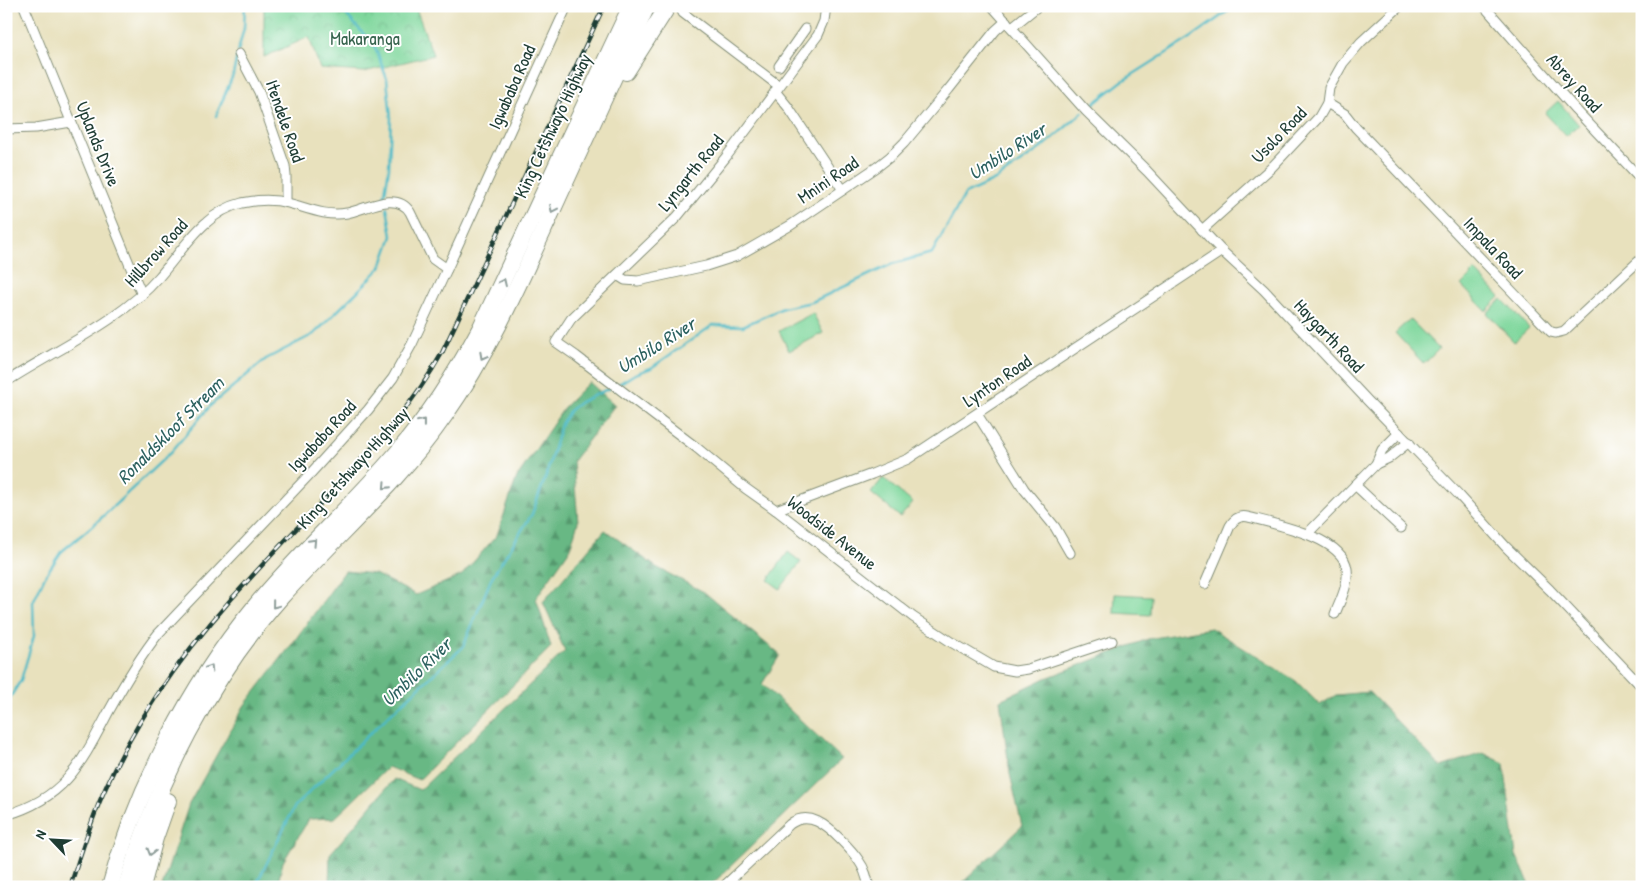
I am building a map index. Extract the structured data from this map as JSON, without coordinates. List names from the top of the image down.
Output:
{
  "streets": {
    "highway": ["King Cetshwayo Highway"],
    "street": [
      "Abrey Road",
      "Igwababa Road",
      "Itendele Road",
      "Usolo Road",
      "Uplands Drive",
      "Lyngarth Road",
      "Mnini Road",
      "Impala Road",
      "Hillbrow Road",
      "Haygarth Road",
      "Lynton Road",
      "Woodside Avenue"
    ]
  },
  "crossings": [
    ["Igwababa Road", "Hillbrow Road"],
    ["Itendele Road", "Hillbrow Road"],
    ["Usolo Road", "Impala Road"],
    ["Usolo Road", "Haygarth Road"],
    ["Uplands Drive", "Hillbrow Road"],
    ["Lyngarth Road", "Mnini Road"],
    ["Lyngarth Road", "Woodside Avenue"],
    ["Mnini Road", "Haygarth Road"],
    ["Haygarth Road", "Lynton Road"],
    ["Lynton Road", "Woodside Avenue"]
  ],
  "water": ["Umbilo River", "Ronaldskloof Stream"],
  "parks": ["Makaranga"],
  "north": "top left"
}
